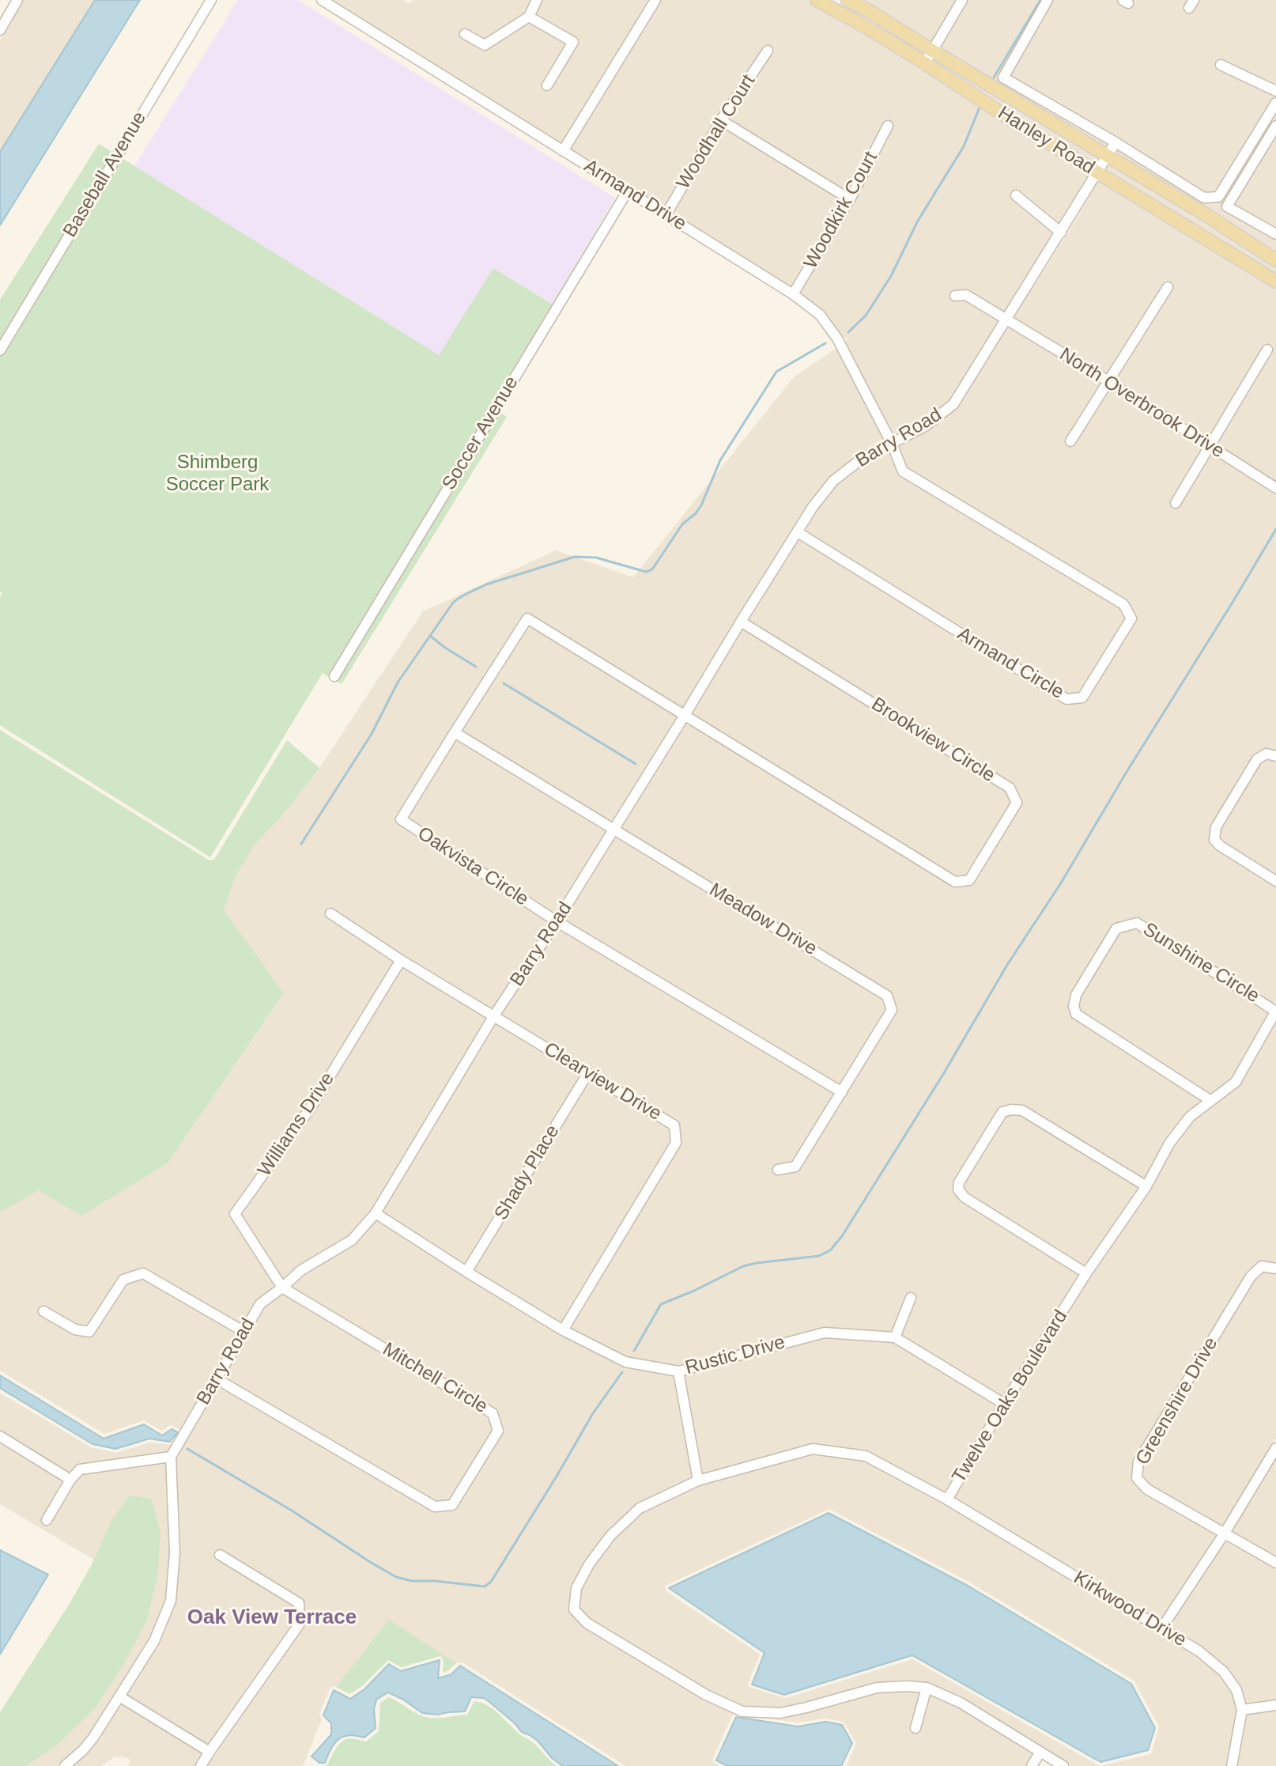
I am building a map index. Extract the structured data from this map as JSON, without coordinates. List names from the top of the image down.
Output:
{
  "streets": {
    "main road": ["Hanley Road"],
    "street": [
      "Woodhall Court",
      "Baseball Avenue",
      "Armand Drive",
      "Woodkirk Court",
      "North Overbrook Drive",
      "Soccer Avenue",
      "Barry Road",
      "Armand Circle",
      "Brookview Circle",
      "Oakvista Circle",
      "Meadow Drive",
      "Sunshine Circle",
      "Clearview Drive",
      "Williams Drive",
      "Shady Place",
      "Rustic Drive",
      "Mitchell Circle",
      "Twelve Oaks Boulevard",
      "Greenshire Drive",
      "Kirkwood Drive"
    ]
  },
  "crossings": [
    ["Woodhall Court", "Armand Drive"],
    ["Hanley Road", "Barry Road"],
    ["Armand Drive", "Woodkirk Court"],
    ["Armand Drive", "Soccer Avenue"],
    ["Armand Drive", "Barry Road"],
    ["Armand Drive", "Armand Circle"],
    ["North Overbrook Drive", "Barry Road"],
    ["Barry Road", "Armand Circle"],
    ["Barry Road", "Brookview Circle"],
    ["Barry Road", "Oakvista Circle"],
    ["Barry Road", "Meadow Drive"],
    ["Barry Road", "Clearview Drive"],
    ["Barry Road", "Williams Drive"],
    ["Barry Road", "Rustic Drive"],
    ["Barry Road", "Mitchell Circle"],
    ["Brookview Circle", "Oakvista Circle"],
    ["Oakvista Circle", "Meadow Drive"],
    ["Sunshine Circle", "Twelve Oaks Boulevard"],
    ["Clearview Drive", "Williams Drive"],
    ["Clearview Drive", "Shady Place"],
    ["Clearview Drive", "Rustic Drive"],
    ["Williams Drive", "Mitchell Circle"],
    ["Shady Place", "Rustic Drive"],
    ["Rustic Drive", "Twelve Oaks Boulevard"],
    ["Twelve Oaks Boulevard", "Kirkwood Drive"]
  ],
  "districts": ["Oak View Terrace"],
  "parks": ["Shimberg Soccer Park"]
}
